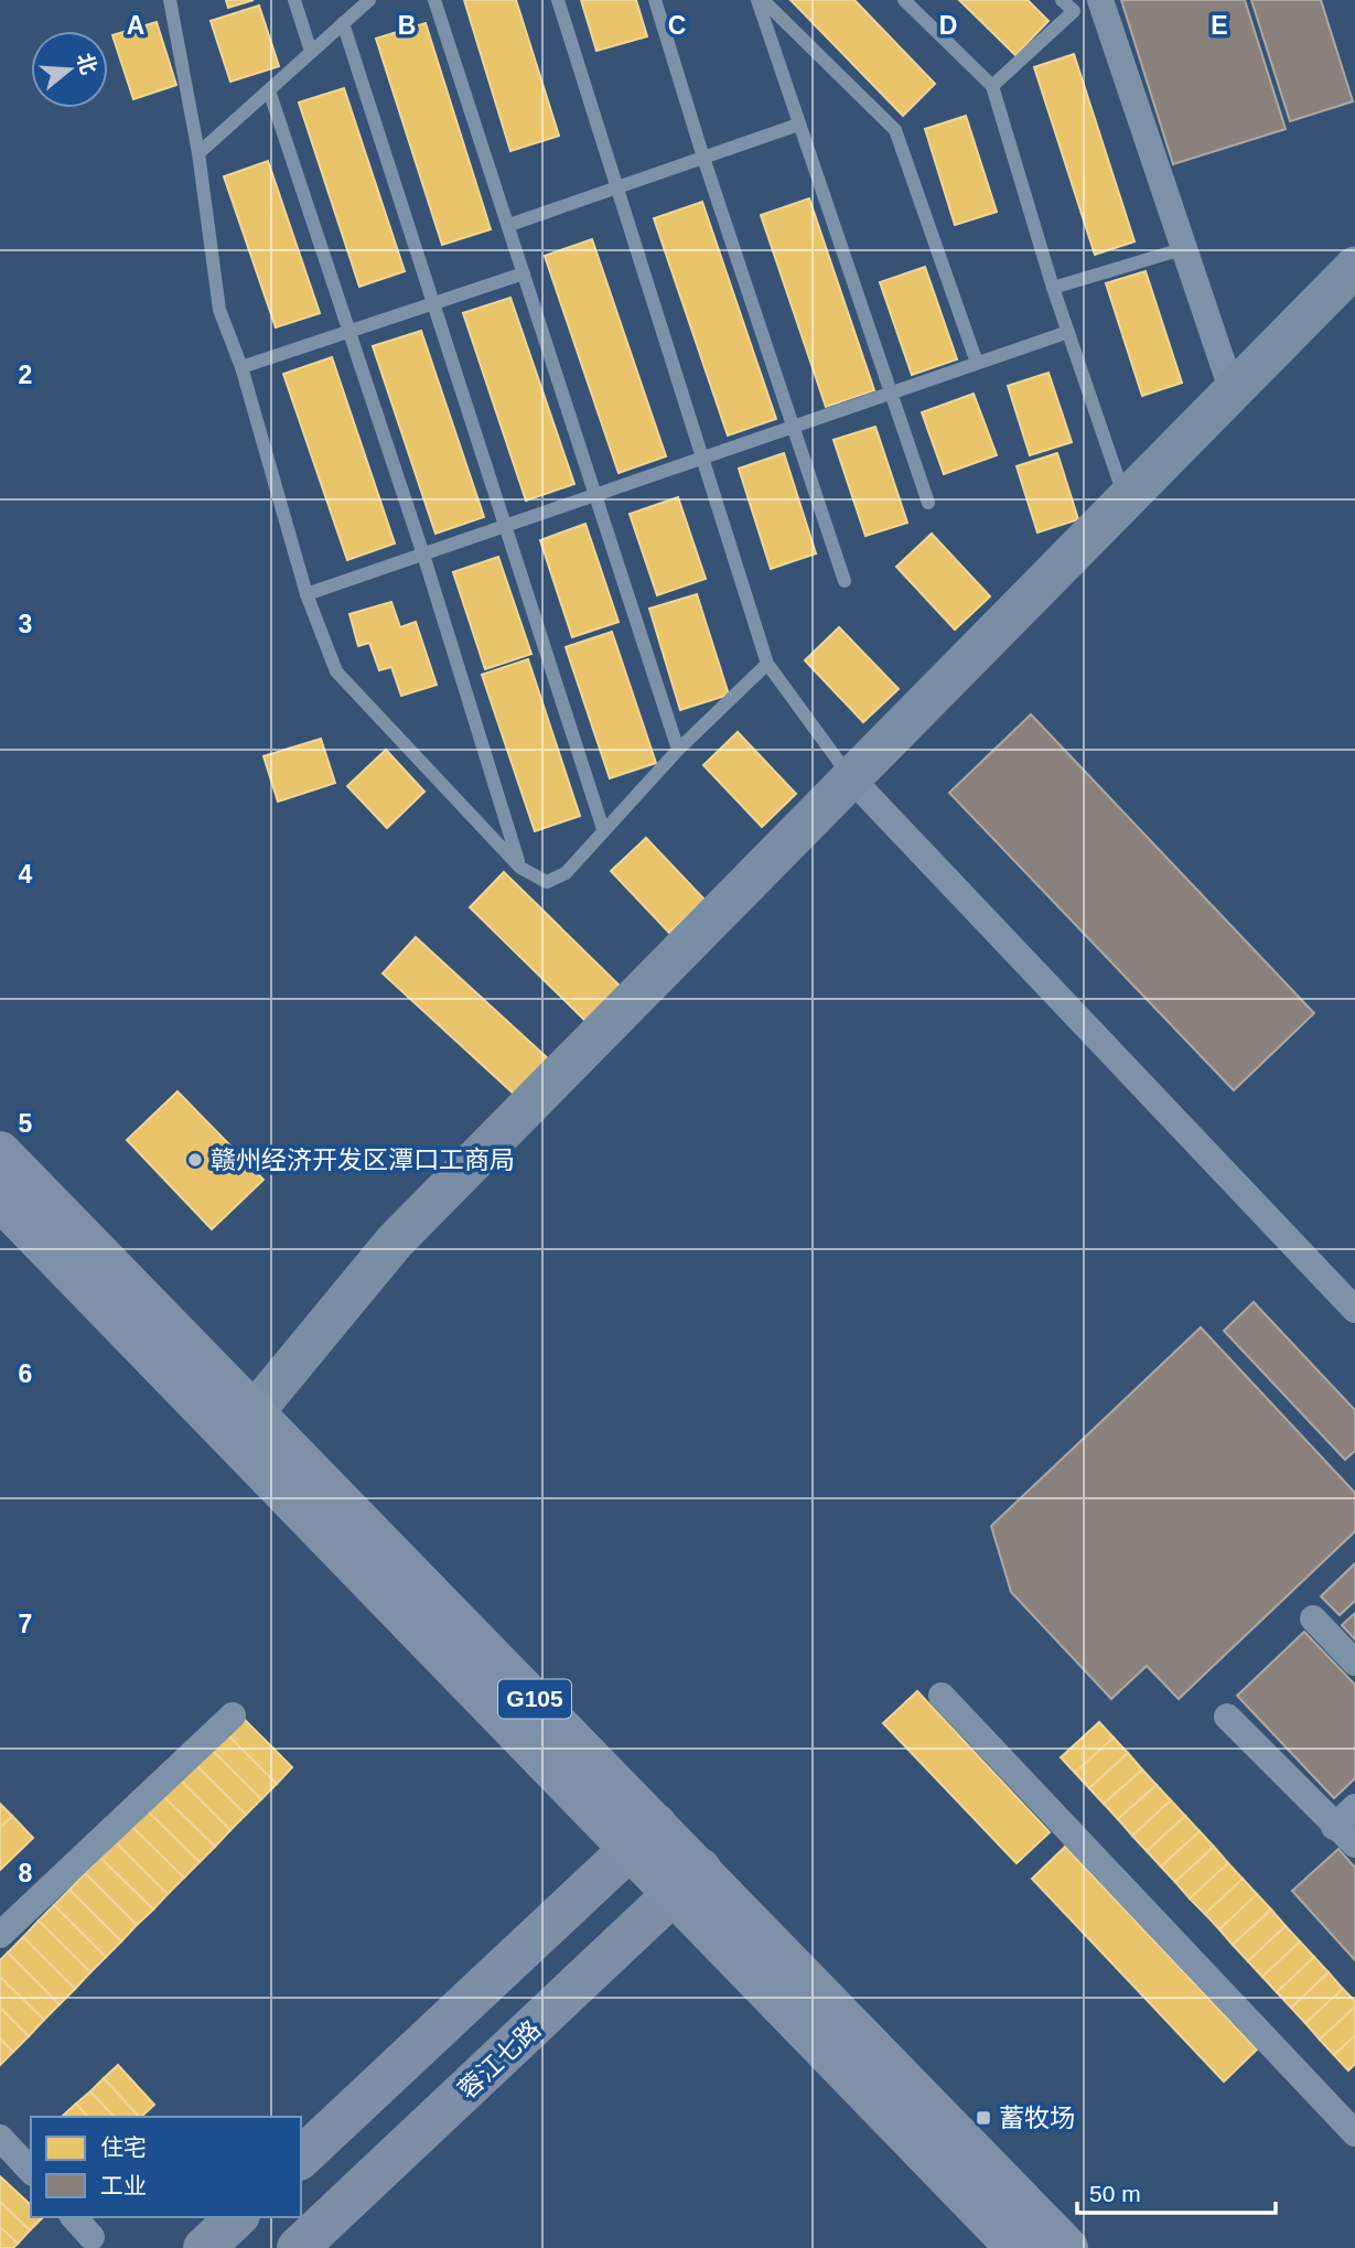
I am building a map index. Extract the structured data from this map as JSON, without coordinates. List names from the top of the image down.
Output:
{
  "streets": {
    "highway": ["G105"],
    "main road": ["蓉江七路"]
  },
  "crossings": [
    ["G105", "蓉江七路"]
  ],
  "places": {
    "other": ["赣州经济开发区潭口工商局"],
    "transit": ["蓄牧场"]
  },
  "legend": ["住宅", "工业"],
  "scale_bar": "50 m",
  "north": "right",
  "grid": {
    "columns": [
      "A",
      "B",
      "C",
      "D",
      "E"
    ],
    "rows": [
      "2",
      "3",
      "4",
      "5",
      "6",
      "7",
      "8"
    ]
  }
}
